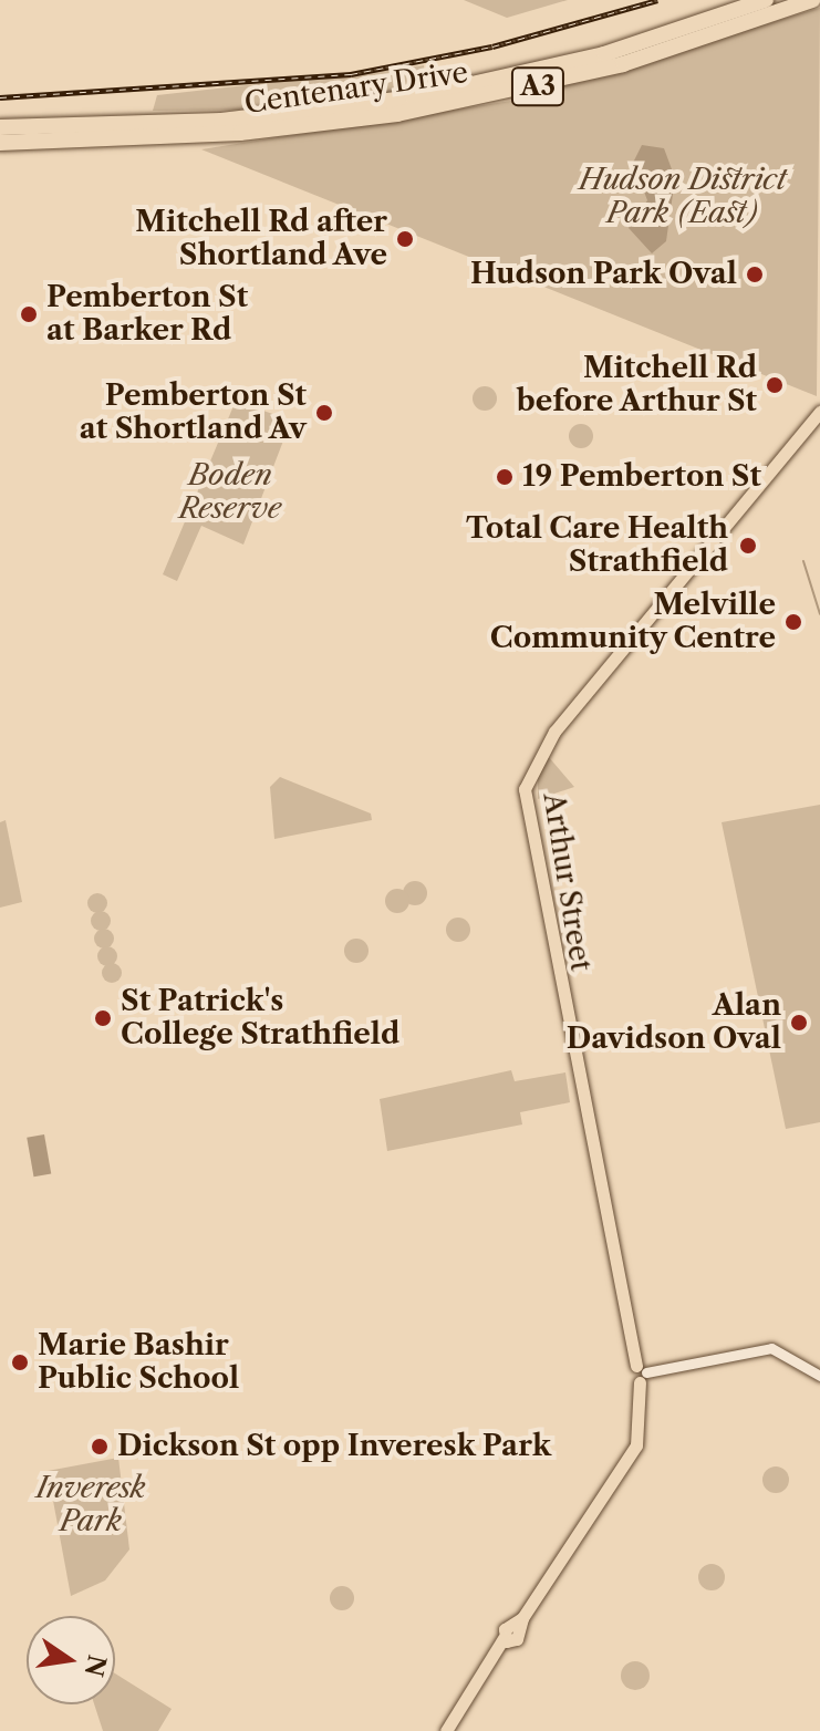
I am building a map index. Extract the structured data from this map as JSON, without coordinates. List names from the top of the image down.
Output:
{
  "streets": {
    "highway": ["A3", "Centenary Drive"],
    "main road": ["Arthur Street"]
  },
  "parks": ["Hudson District Park (East)", "Boden Reserve", "Inveresk Park"],
  "places": [
    "Mitchell Rd after Shortland Ave",
    "Hudson Park Oval",
    "Pemberton St at Barker Rd",
    "Mitchell Rd before Arthur St",
    "Pemberton St at Shortland Av",
    "19 Pemberton St",
    "Total Care Health Strathfield",
    "Melville Community Centre",
    "St Patrick's College Strathfield",
    "Alan Davidson Oval",
    "Marie Bashir Public School",
    "Dickson St opp Inveresk Park"
  ],
  "north": "right"
}
